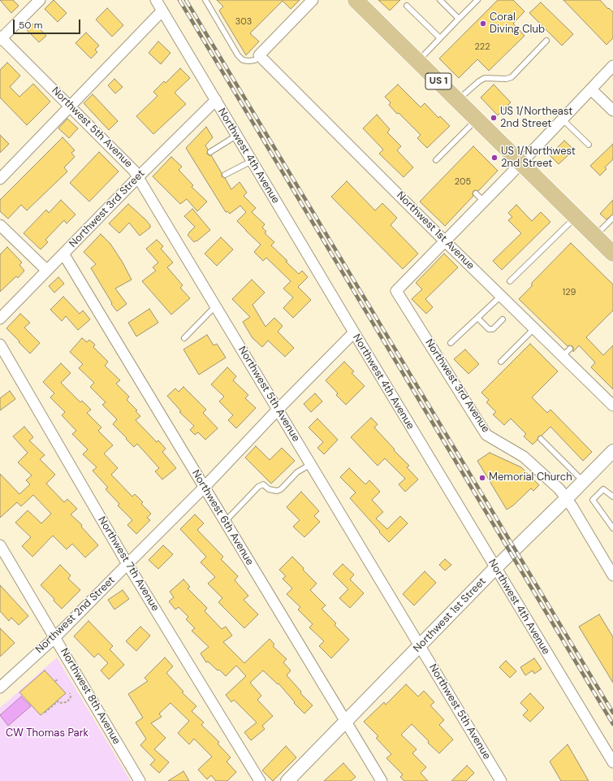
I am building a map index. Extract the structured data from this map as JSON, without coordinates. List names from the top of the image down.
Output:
{
  "streets": {
    "main road": ["US 1"],
    "street": [
      "Northwest 5th Avenue",
      "Northwest 4th Avenue",
      "Northwest 3rd Street",
      "Northwest 1st Avenue",
      "Northwest 3rd Avenue",
      "Northwest 6th Avenue",
      "Northwest 7th Avenue",
      "Northwest 2nd Street",
      "Northwest 1st Street",
      "Northwest 8th Avenue"
    ]
  },
  "crossings": [
    ["Northwest 5th Avenue", "Northwest 3rd Street"],
    ["Northwest 5th Avenue", "Northwest 2nd Street"],
    ["Northwest 5th Avenue", "Northwest 1st Street"],
    ["Northwest 4th Avenue", "Northwest 3rd Street"],
    ["Northwest 4th Avenue", "Northwest 2nd Street"],
    ["Northwest 4th Avenue", "Northwest 1st Street"],
    ["Northwest 3rd Street", "Northwest 6th Avenue"],
    ["Northwest 1st Avenue", "Northwest 3rd Avenue"],
    ["Northwest 3rd Avenue", "Northwest 1st Street"],
    ["Northwest 6th Avenue", "Northwest 2nd Street"],
    ["Northwest 6th Avenue", "Northwest 1st Street"],
    ["Northwest 7th Avenue", "Northwest 2nd Street"],
    ["Northwest 2nd Street", "Northwest 8th Avenue"]
  ],
  "parks": ["CW Thomas Park"],
  "places": [
    "Coral Diving Club",
    "US 1/Northeast 2nd Street",
    "US 1/Northwest 2nd Street",
    "Memorial Church"
  ],
  "house_numbers": [
    "303",
    "222",
    "205",
    "129"
  ],
  "scale_bar": "50 m"
}
